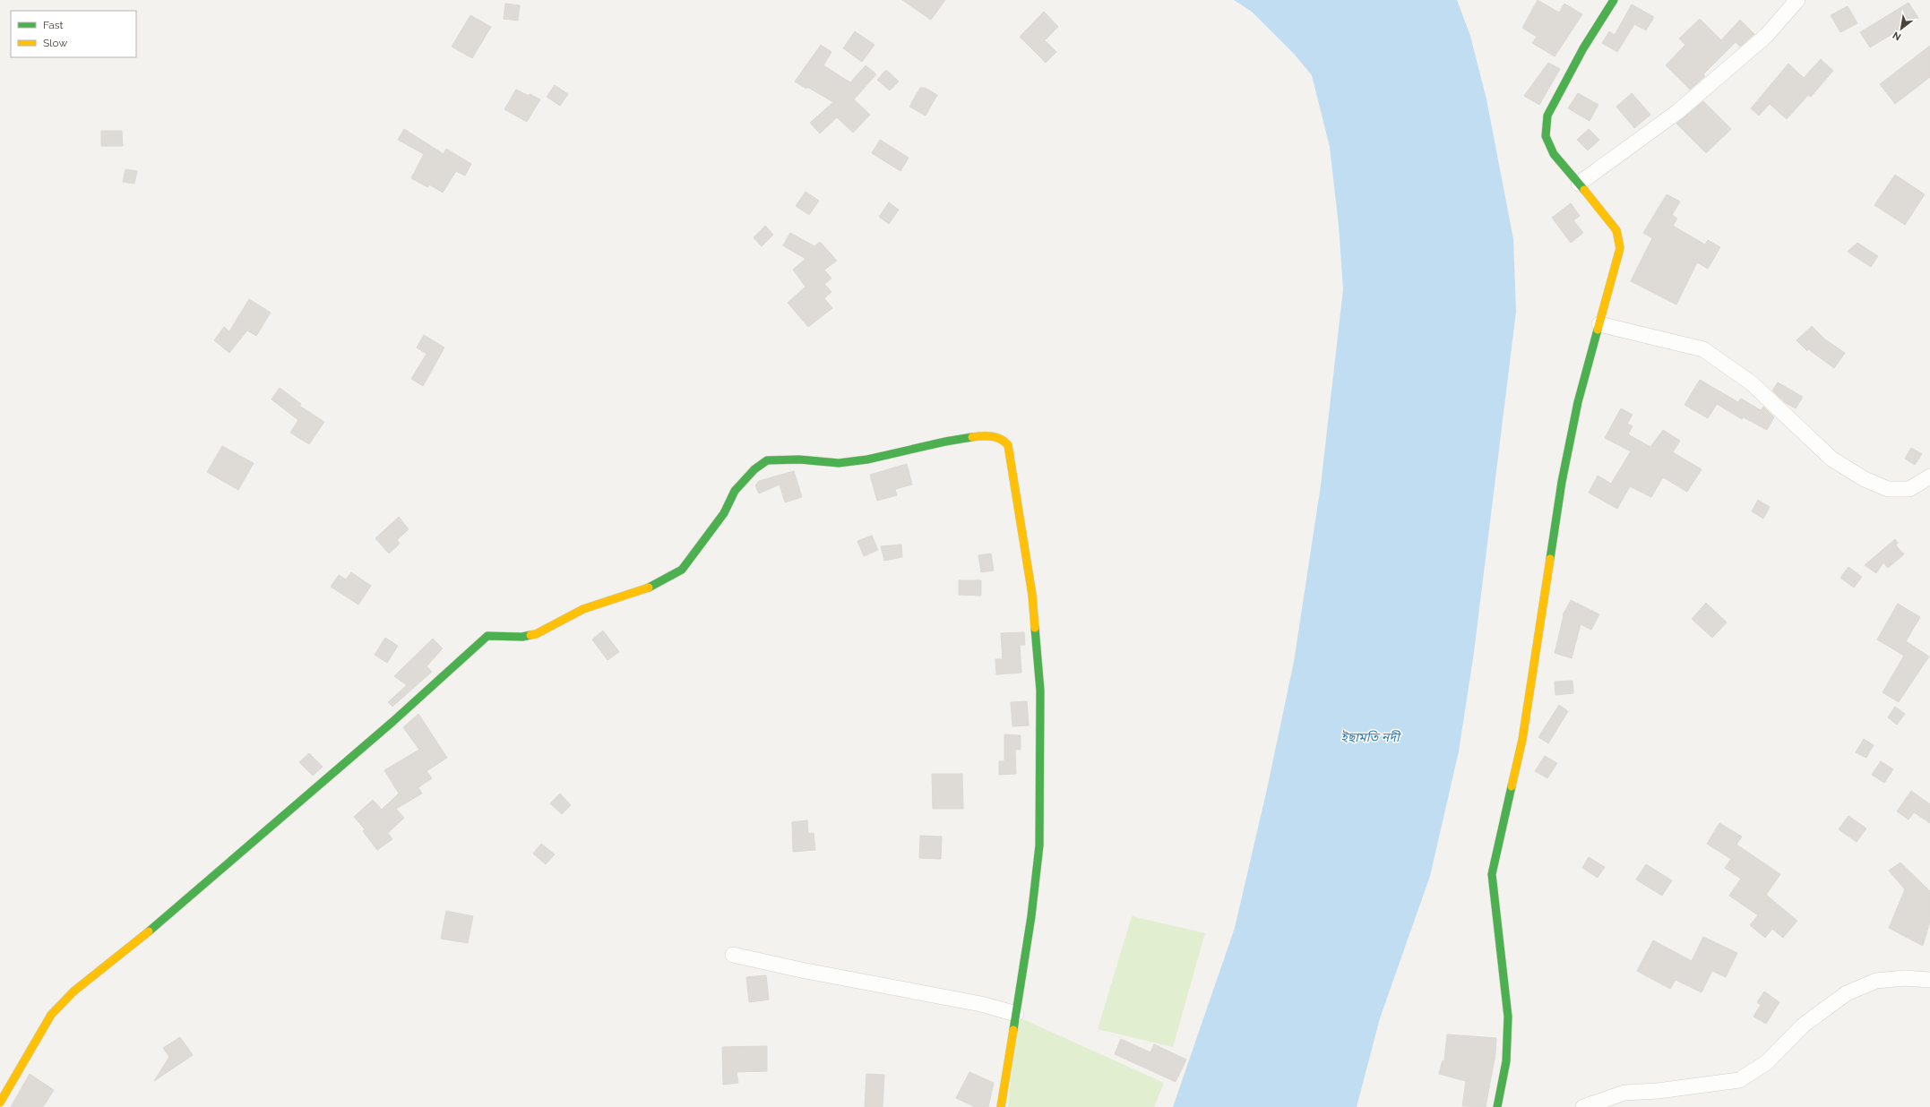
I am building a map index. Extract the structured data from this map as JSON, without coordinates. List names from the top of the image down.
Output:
{
  "water": ["ইছামতি নদী"],
  "legend": ["Fast", "Slow"],
  "north": "bottom left"
}
